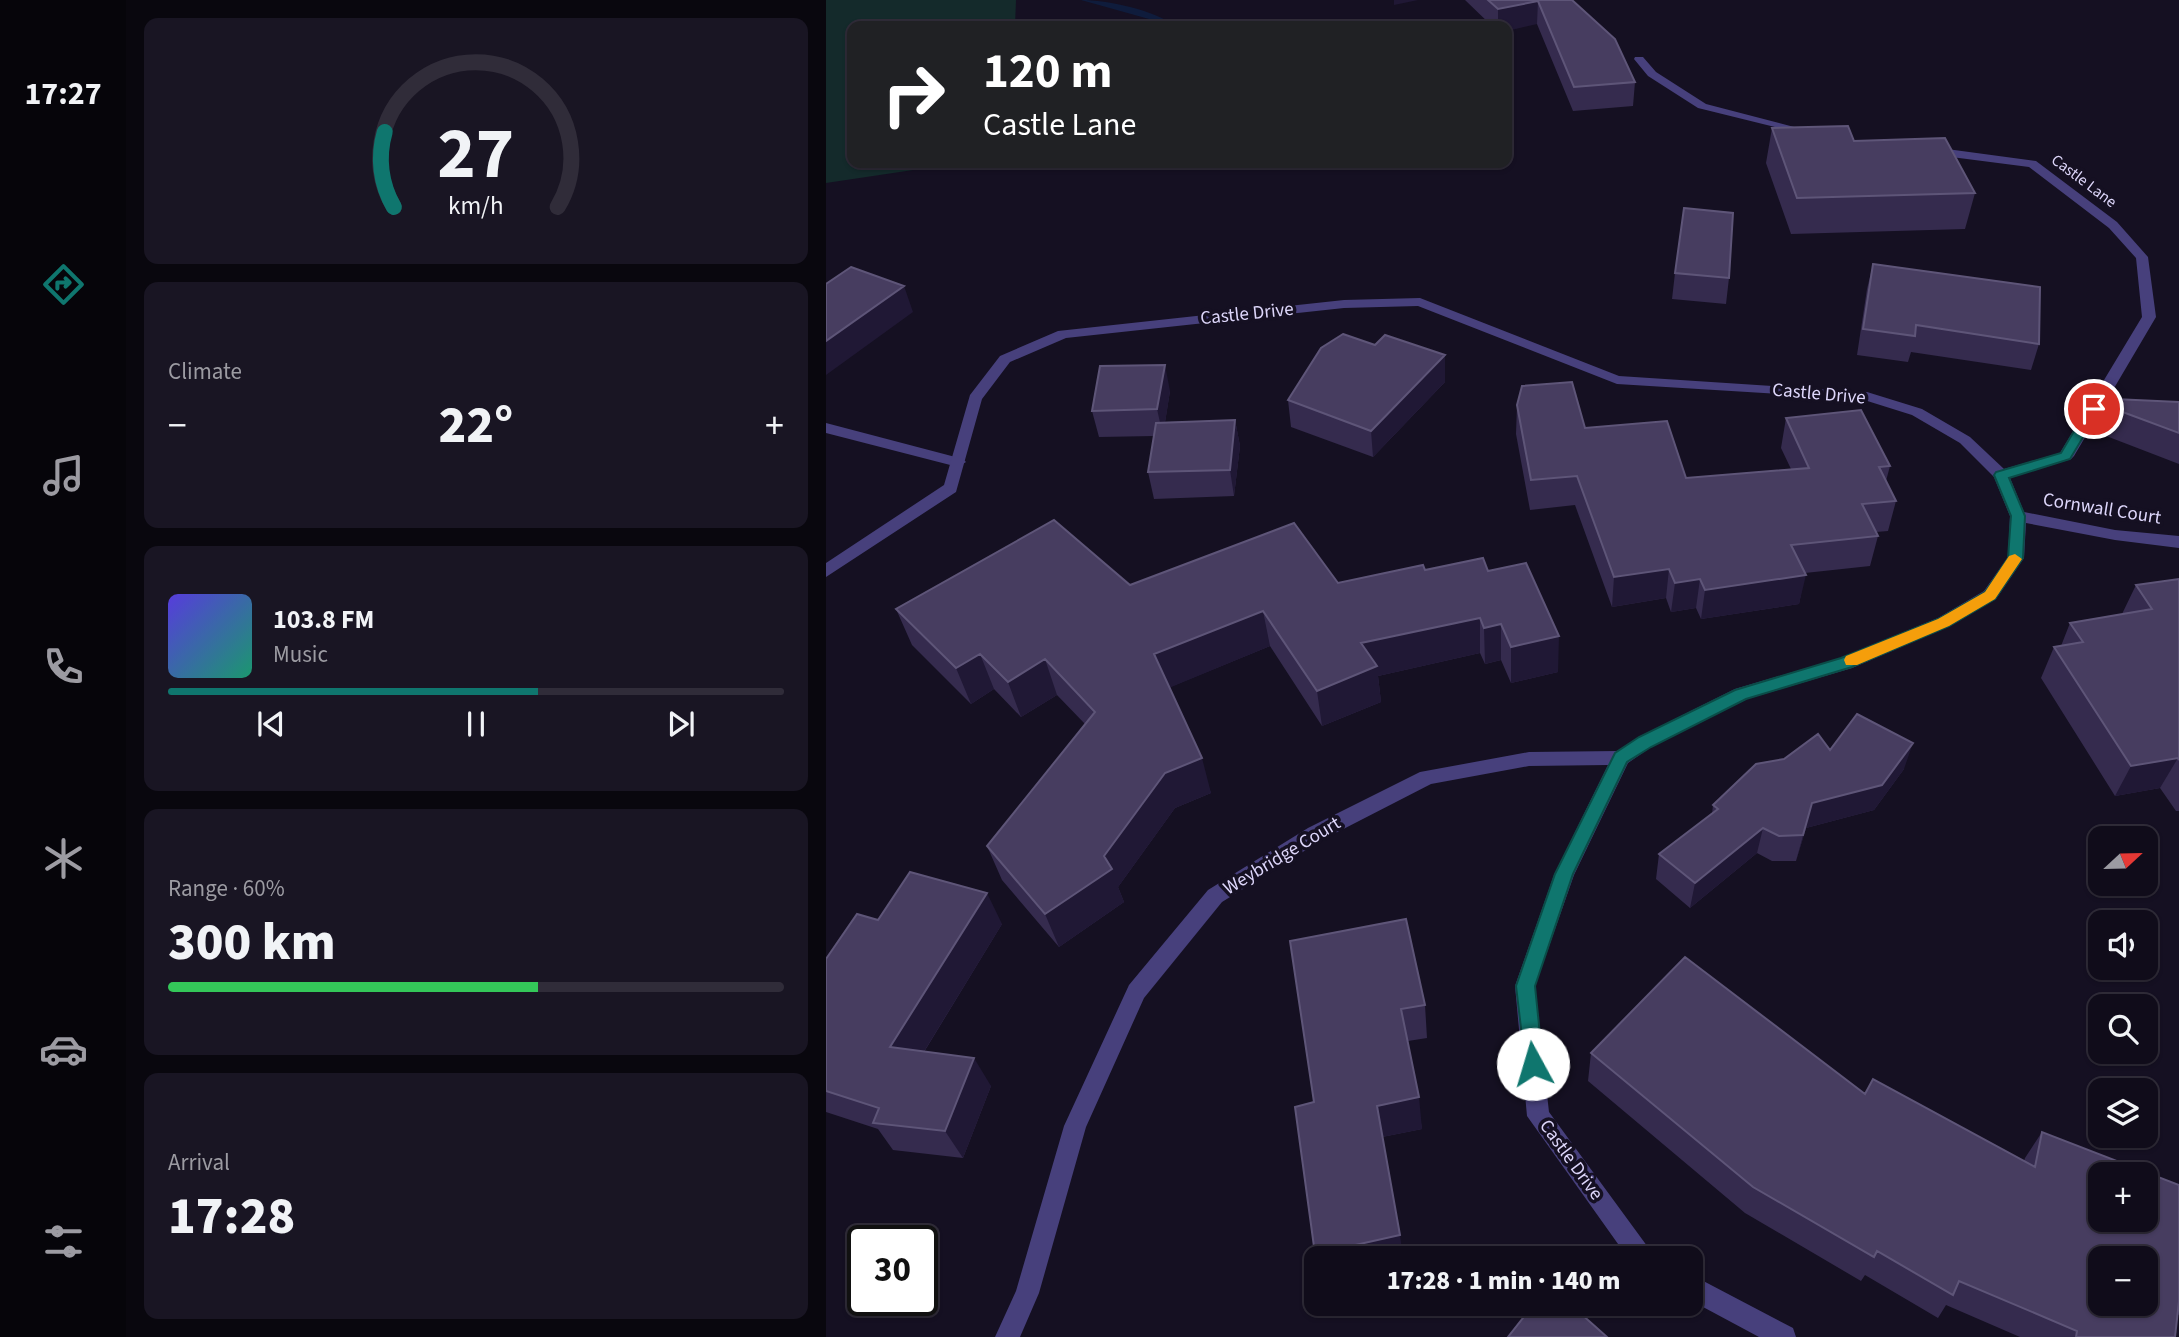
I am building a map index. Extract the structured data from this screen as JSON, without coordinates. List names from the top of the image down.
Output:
{
  "streets": {
    "street": [
      "Castle Lane",
      "Castle Drive",
      "Cornwall Court",
      "Weybridge Court"
    ]
  },
  "crossings": [
    ["Castle Lane", "Castle Drive"],
    ["Castle Drive", "Cornwall Court"],
    ["Castle Drive", "Weybridge Court"]
  ],
  "north": "right",
  "page": {
    "tabs": "17:27",
    "turn": ["120 m", "Castle Lane"],
    "tile": [
      "Climate",
      ["Range · 60%", "300 km"],
      ["Arrival", "17:28"]
    ],
    "heat": ["−", "22°", "+"],
    "song": ["103.8 FM", "Music"],
    "map_buttons": ["+", "−"],
    "limit": "30",
    "trip": "17:28 · 1 min · 140 m",
    "gauge": ["27", "km/h"]
  }
}
